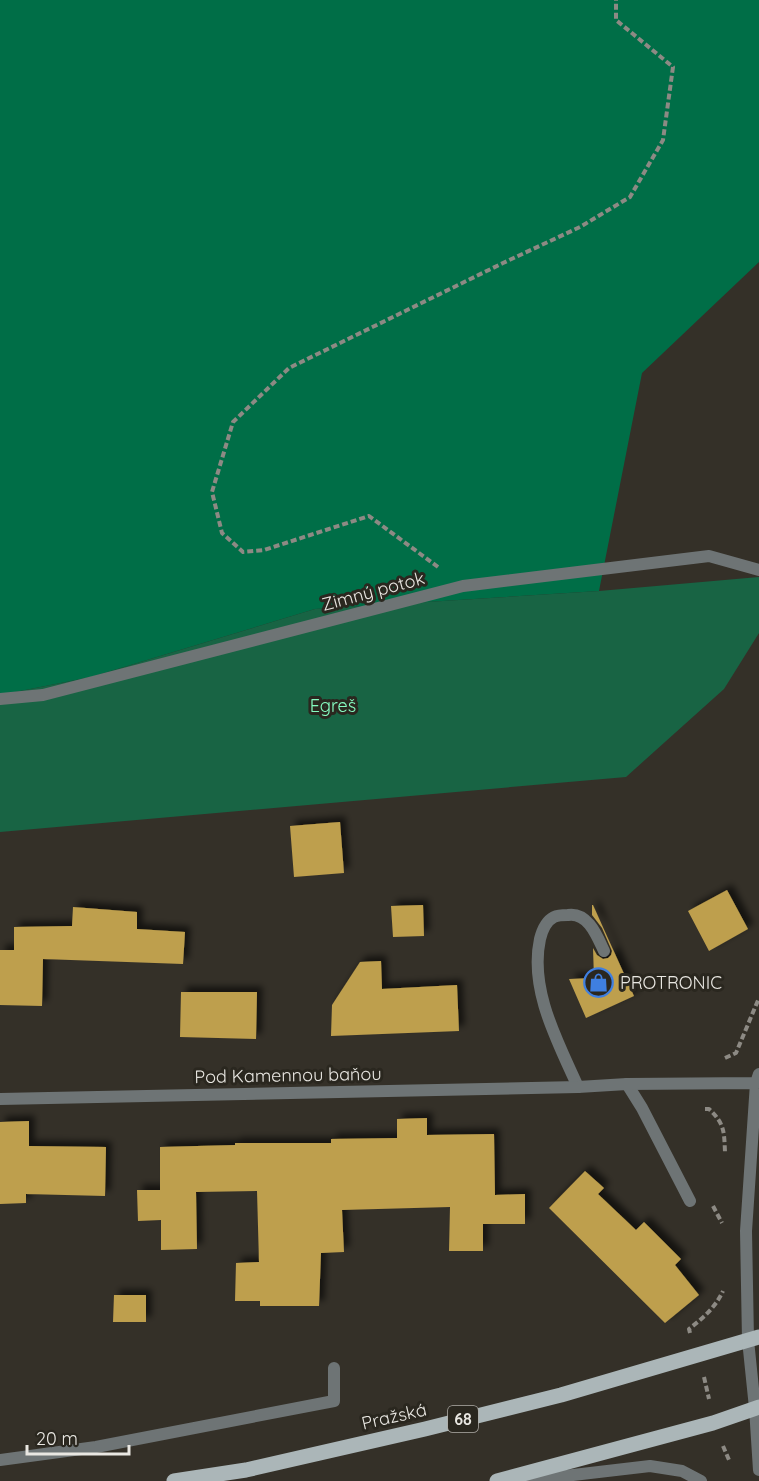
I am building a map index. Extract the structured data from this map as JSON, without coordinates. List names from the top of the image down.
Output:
{
  "streets": {
    "main road": ["Pražská", "68"],
    "street": ["Zimný potok", "Pod Kamennou baňou"]
  },
  "crossings": [
    ["Pod Kamennou baňou", "Pražská"]
  ],
  "parks": ["Egreš"],
  "places": {
    "shop": ["PROTRONIC"]
  },
  "scale_bar": "20 m"
}
